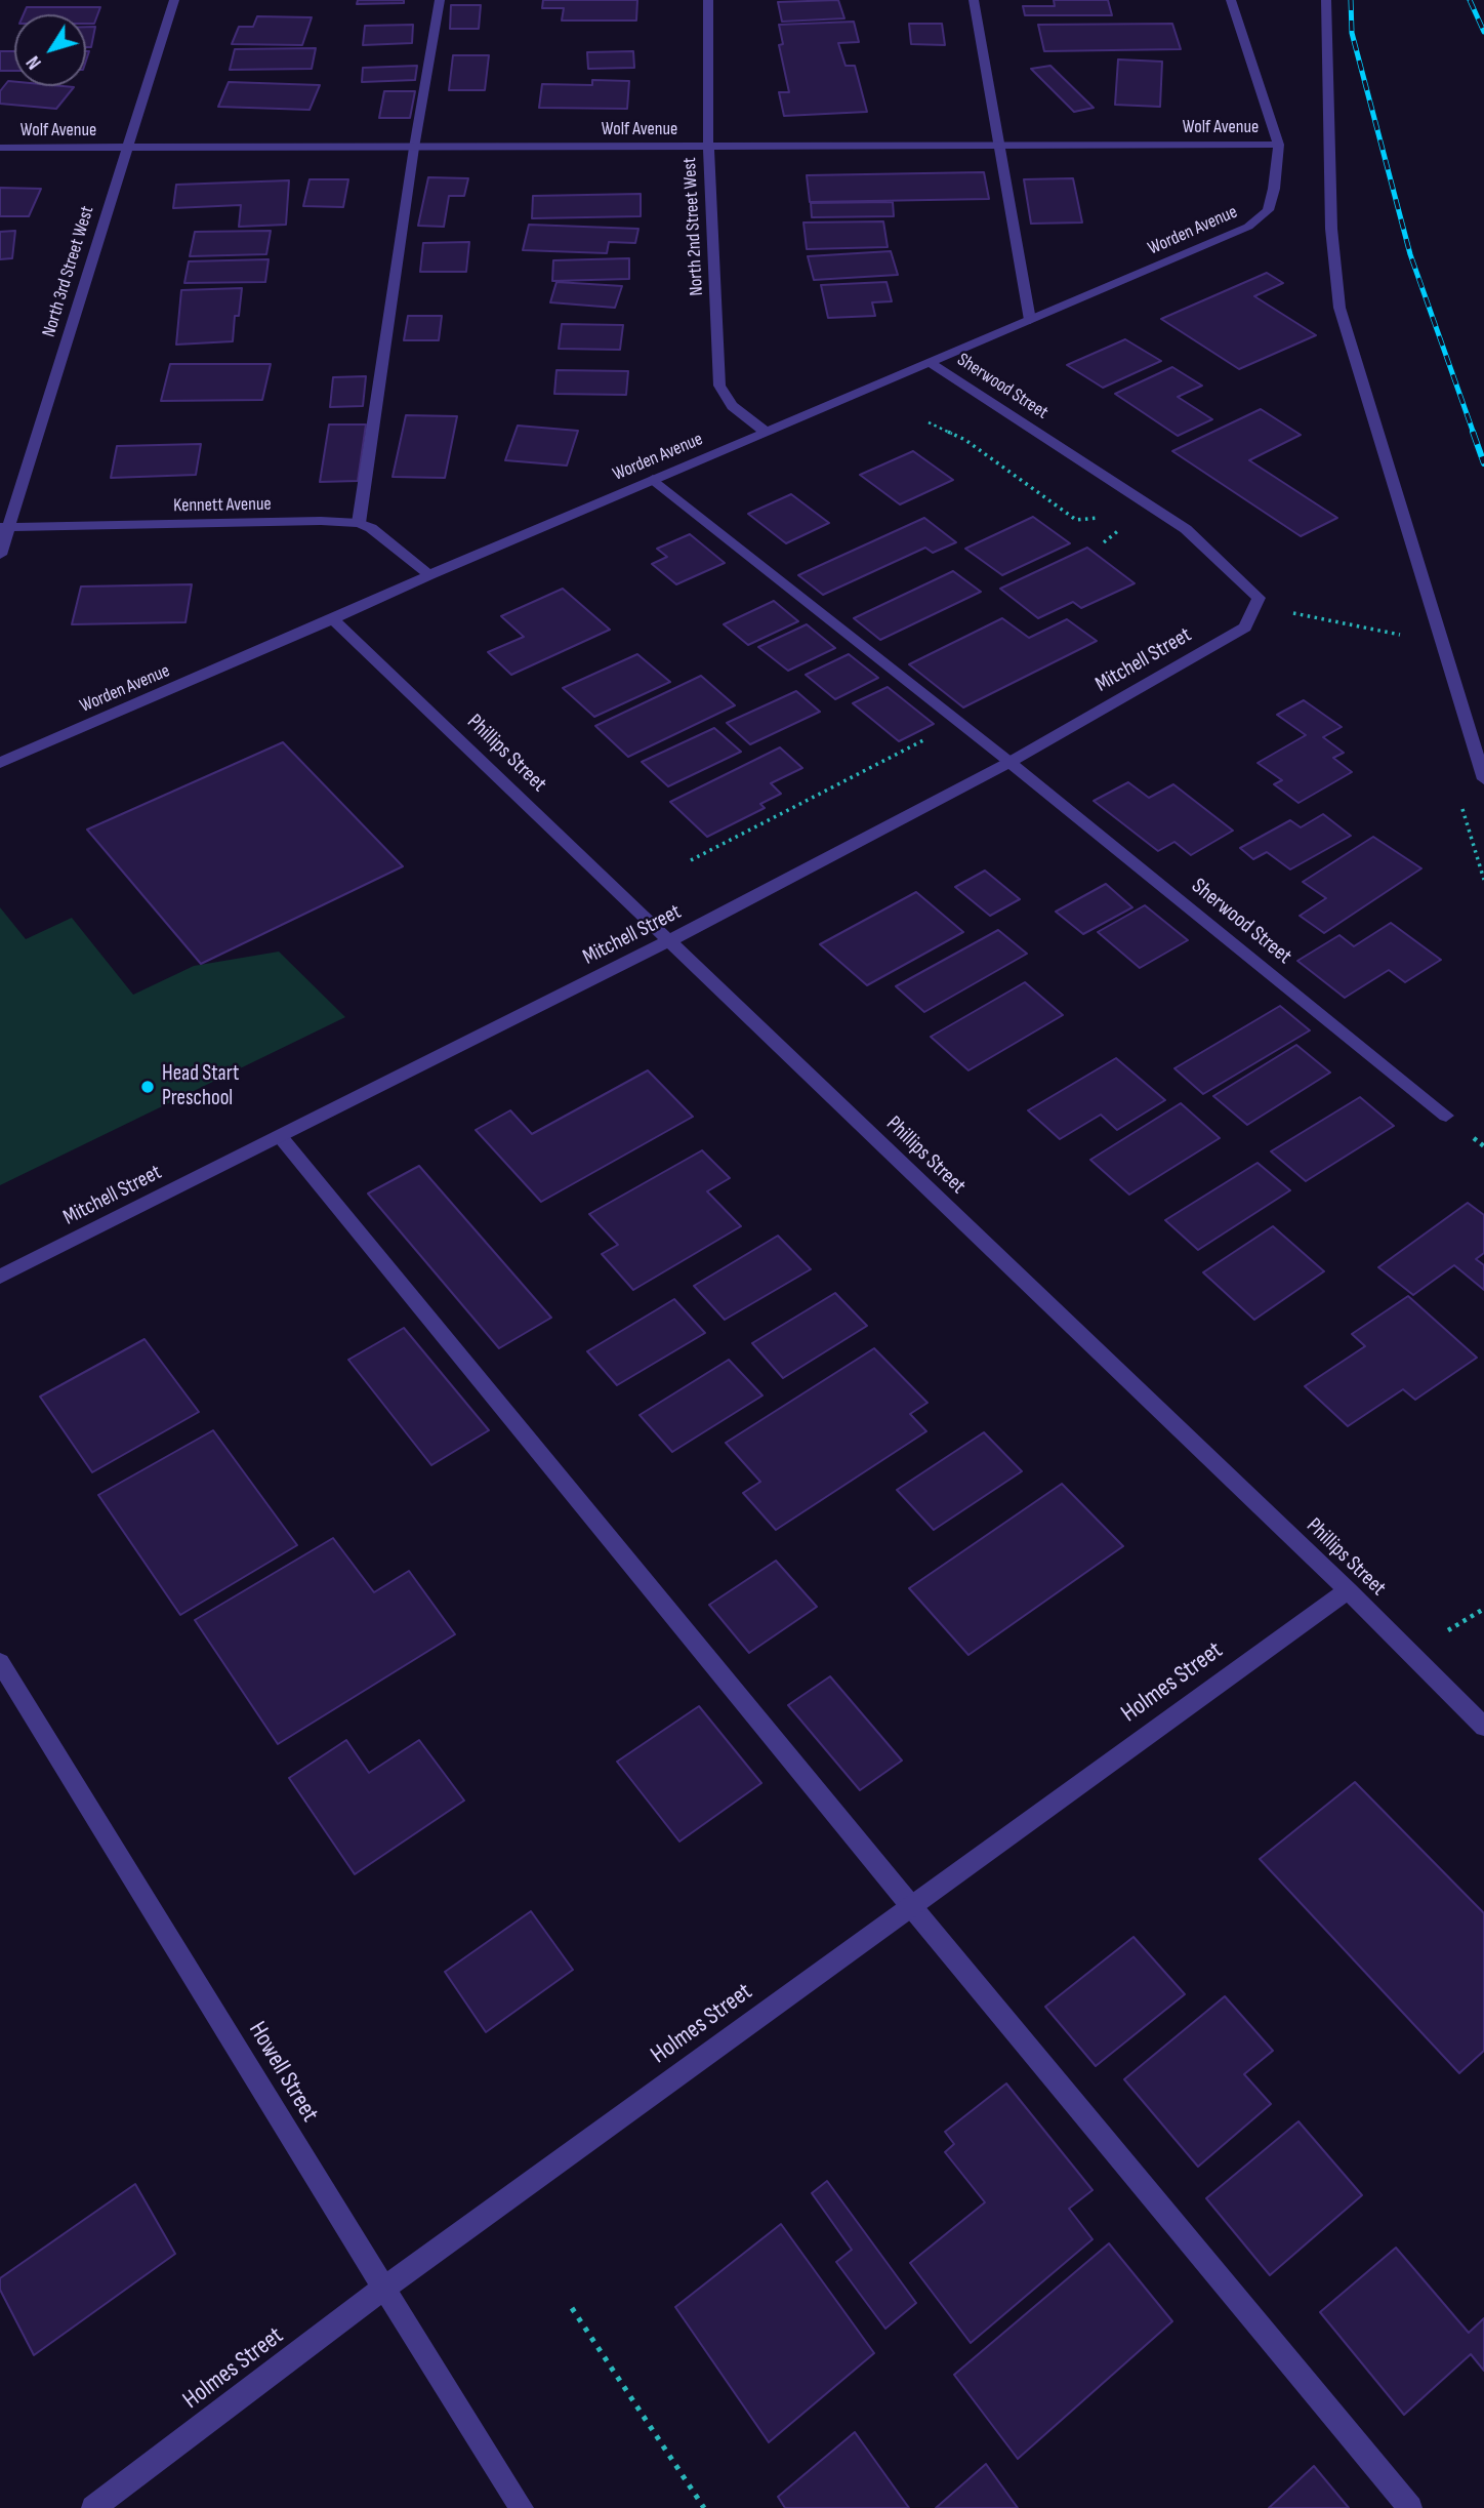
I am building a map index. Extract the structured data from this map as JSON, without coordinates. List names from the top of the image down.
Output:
{
  "streets": {
    "street": [
      "Wolf Avenue",
      "North 2nd Street West",
      "Worden Avenue",
      "North 3rd Street West",
      "Sherwood Street",
      "Kennett Avenue",
      "Mitchell Street",
      "Phillips Street",
      "Holmes Street",
      "Howell Street"
    ]
  },
  "crossings": [
    ["Wolf Avenue", "North 2nd Street West"],
    ["Wolf Avenue", "Worden Avenue"],
    ["Wolf Avenue", "North 3rd Street West"],
    ["North 2nd Street West", "Worden Avenue"],
    ["Worden Avenue", "Sherwood Street"],
    ["Worden Avenue", "Kennett Avenue"],
    ["Worden Avenue", "Phillips Street"],
    ["North 3rd Street West", "Kennett Avenue"],
    ["Sherwood Street", "Mitchell Street"],
    ["Mitchell Street", "Phillips Street"],
    ["Phillips Street", "Holmes Street"],
    ["Holmes Street", "Howell Street"]
  ],
  "places": ["Head Start Preschool"],
  "north": "bottom left"
}
